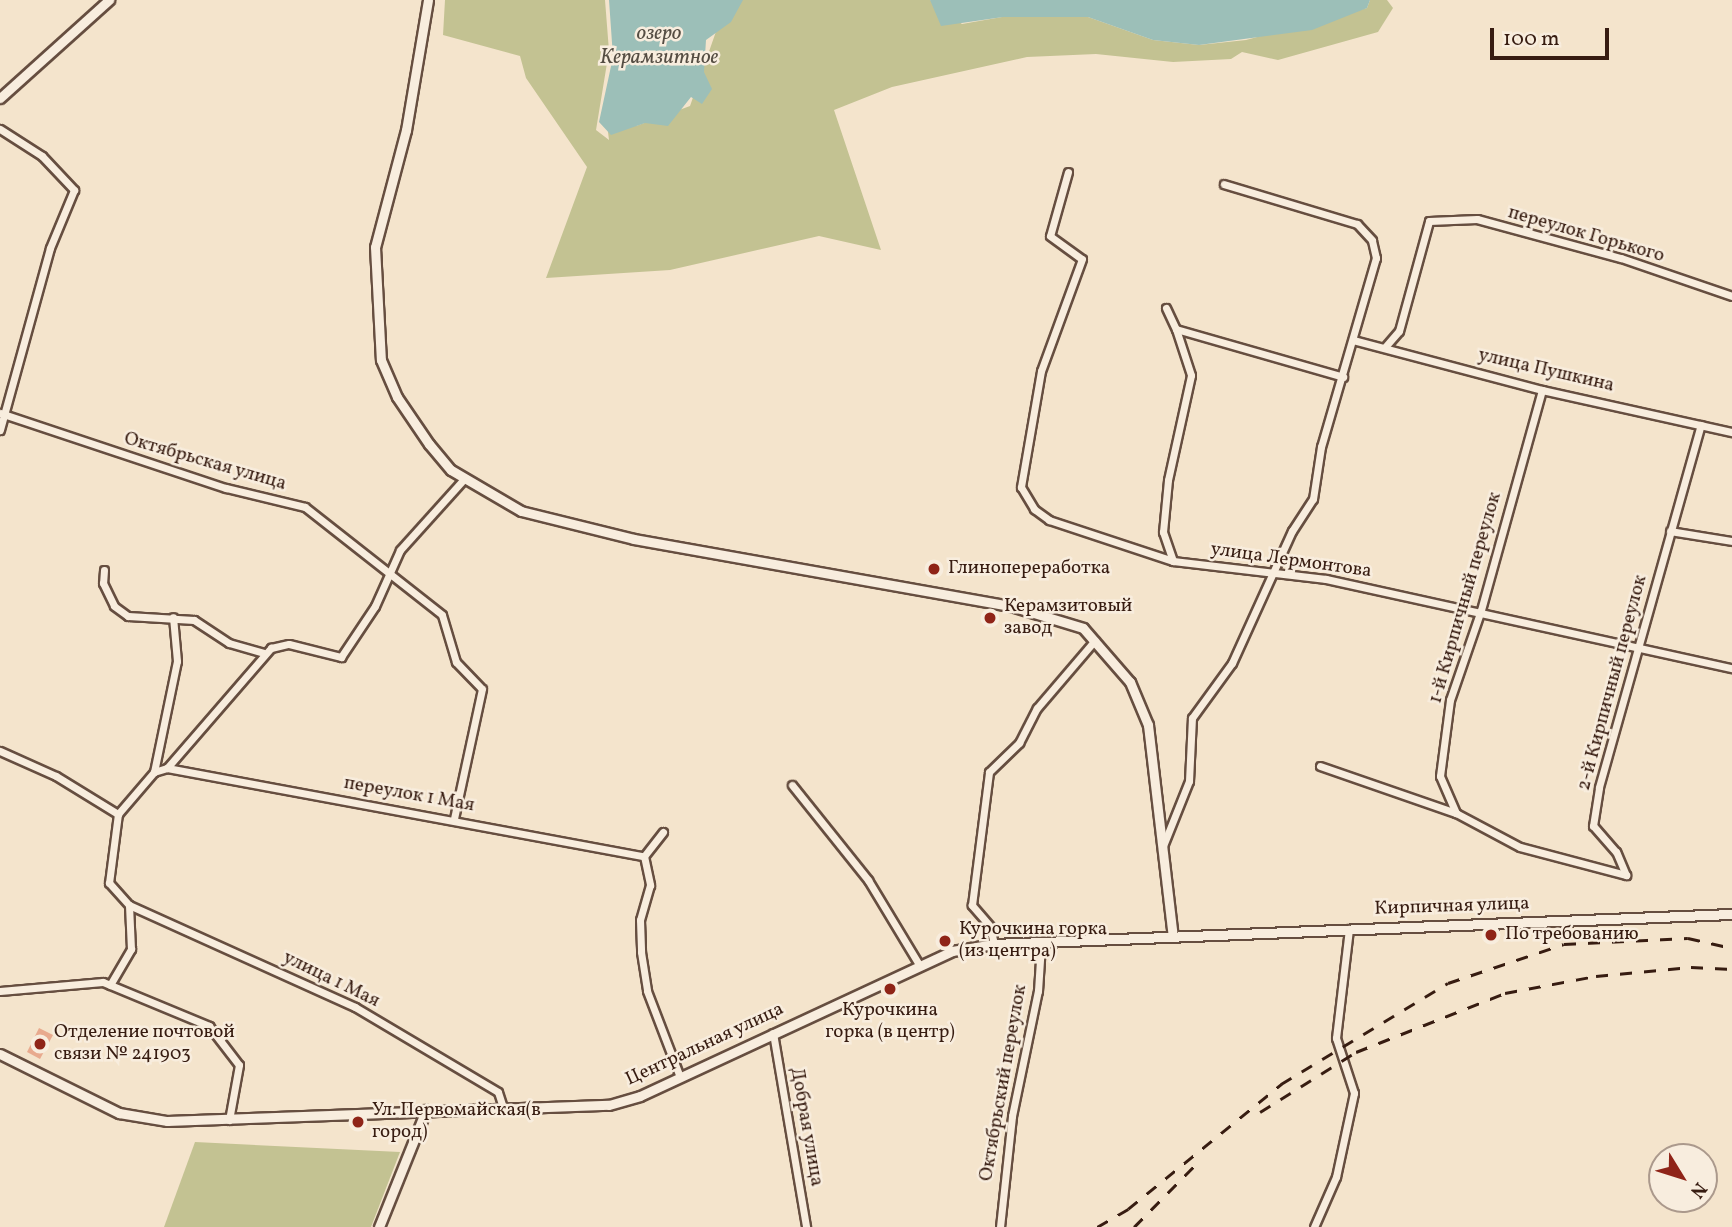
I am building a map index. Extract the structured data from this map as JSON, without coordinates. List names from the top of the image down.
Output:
{
  "streets": {
    "street": [
      "переулок Горького",
      "улица Пушкина",
      "Октябрьская улица",
      "улица Лермонтова",
      "1-й Кирпичный переулок",
      "2-й Кирпичный переулок",
      "переулок 1 Мая",
      "Кирпичная улица",
      "улица 1 Мая",
      "Центральная улица",
      "Октябрьский переулок",
      "Добрая улица"
    ]
  },
  "crossings": [
    ["переулок Горького", "улица Пушкина"],
    ["улица Пушкина", "1-й Кирпичный переулок"],
    ["улица Пушкина", "2-й Кирпичный переулок"],
    ["Октябрьская улица", "переулок 1 Мая"],
    ["улица Лермонтова", "1-й Кирпичный переулок"],
    ["улица Лермонтова", "2-й Кирпичный переулок"],
    ["1-й Кирпичный переулок", "2-й Кирпичный переулок"],
    ["Кирпичная улица", "Центральная улица"],
    ["улица 1 Мая", "Центральная улица"],
    ["Центральная улица", "Октябрьский переулок"],
    ["Центральная улица", "Добрая улица"]
  ],
  "water": ["озеро Керамзитное"],
  "places": [
    "Глинопереработка",
    "Керамзитовый завод",
    "По требованию",
    "Курочкина горка (из центра)",
    "Курочкина горка (в центр)",
    "Отделение почтовой связи № 241903",
    "Ул. Первомайская(в город)"
  ],
  "scale_bar": "100 m",
  "north": "bottom right"
}
